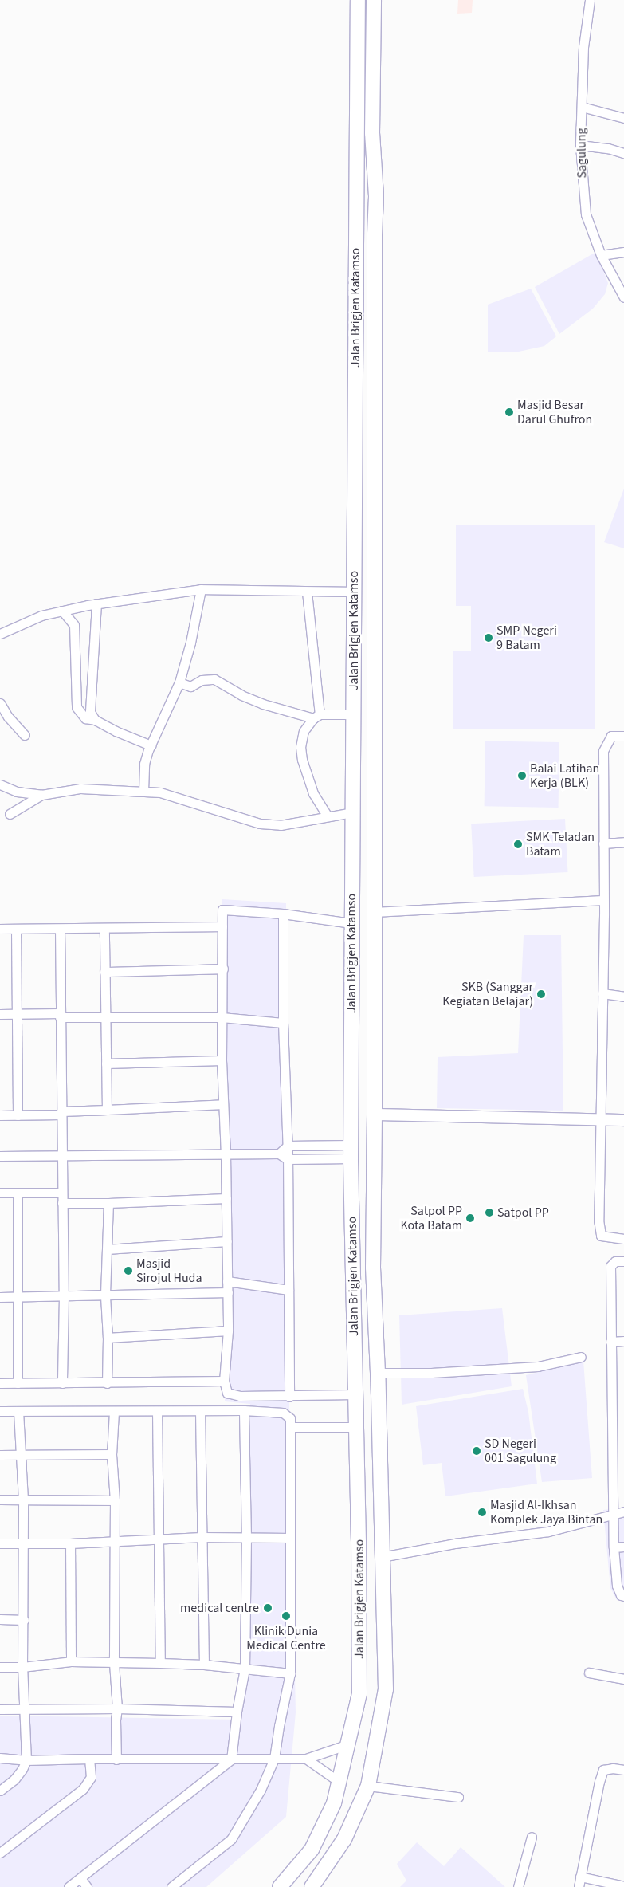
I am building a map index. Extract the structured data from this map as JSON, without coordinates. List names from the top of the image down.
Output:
{
  "streets": {
    "highway": ["Jalan Brigjen Katamso"],
    "street": ["Sagulung"]
  },
  "places": [
    "Masjid Besar Darul Ghufron",
    "SMP Negeri 9 Batam",
    "Balai Latihan Kerja (BLK)",
    "SMK Teladan Batam",
    "SKB (Sanggar Kegiatan Belajar)",
    "Satpol PP",
    "Satpol PP Kota Batam",
    "Masjid Sirojul Huda",
    "SD Negeri 001 Sagulung",
    "Masjid Al-Ikhsan Komplek Jaya Bintan",
    "medical centre",
    "Klinik Dunia Medical Centre"
  ]
}
